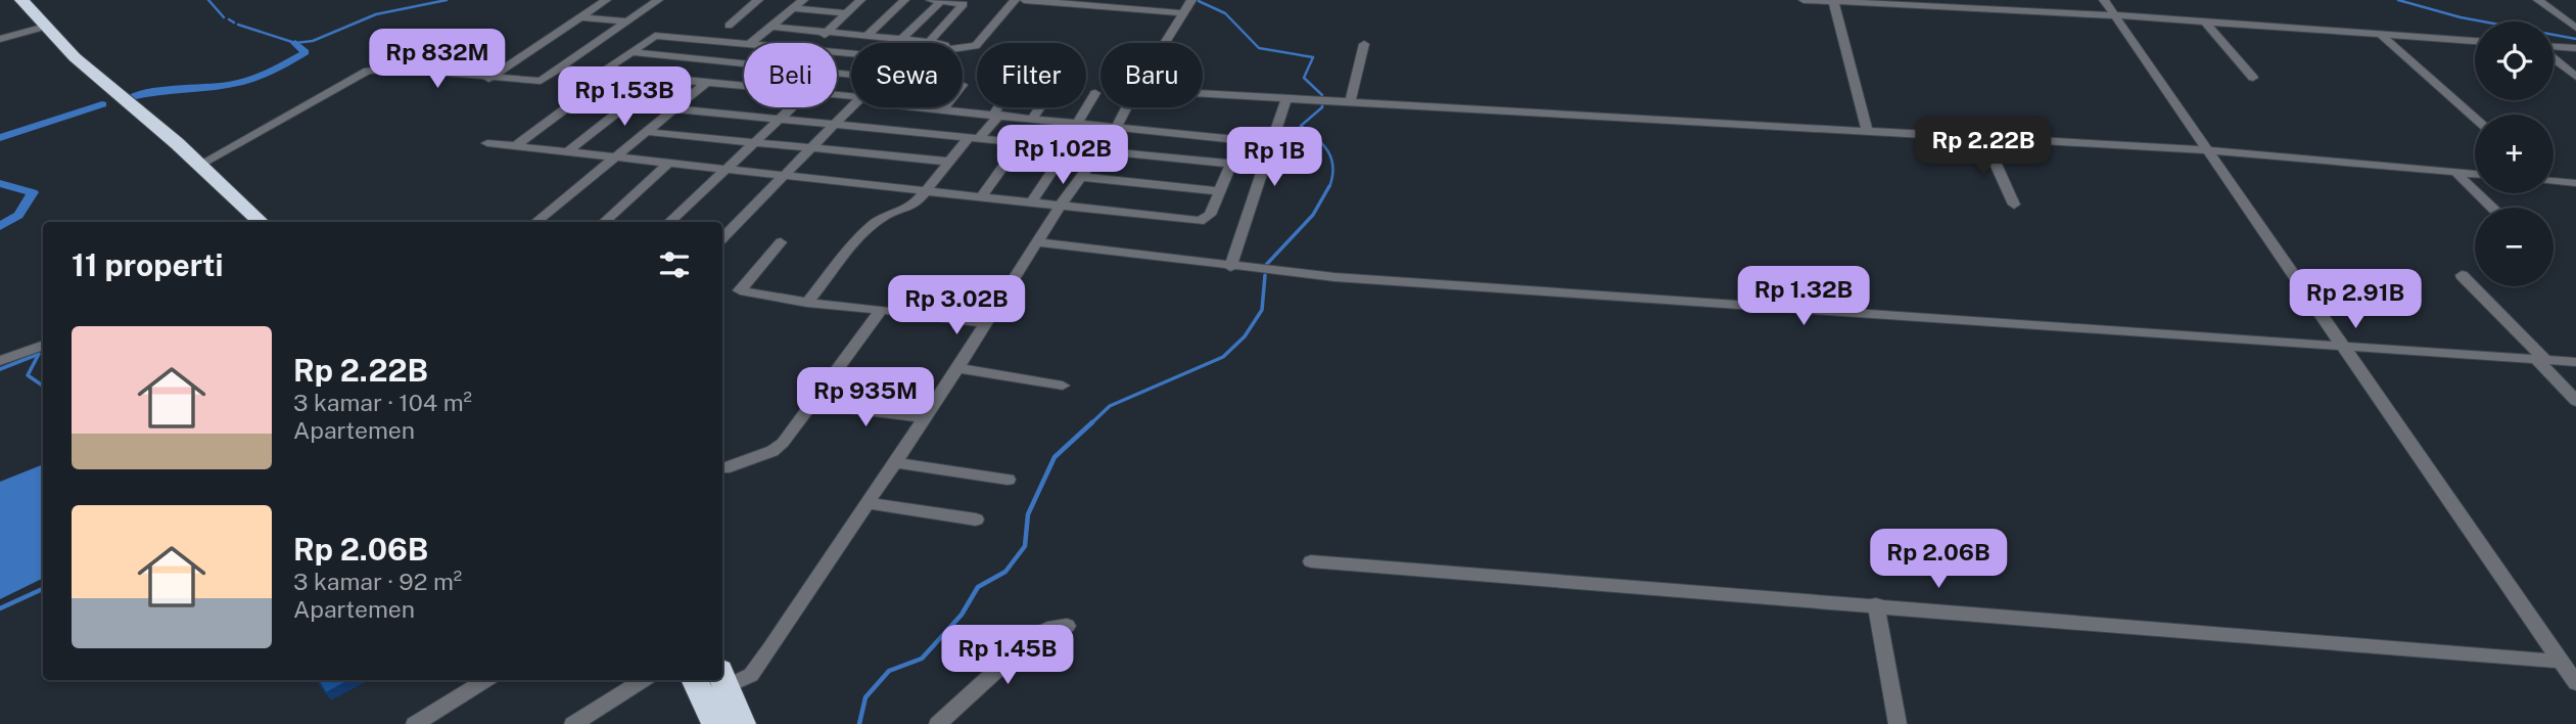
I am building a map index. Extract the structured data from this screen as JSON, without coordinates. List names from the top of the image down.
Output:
{
  "page": {
    "map_buttons": ["+", "−"],
    "price": [
      "Rp 832M",
      "Rp 1.53B",
      "Rp 2.22B",
      "Rp 1.02B",
      "Rp 1B",
      "Rp 1.32B",
      "Rp 2.91B",
      "Rp 3.02B",
      "Rp 935M",
      "Rp 2.06B",
      "Rp 1.45B"
    ],
    "chip": [
      "Beli",
      "Sewa",
      "Filter",
      "Baru"
    ],
    "heading": "11 properti",
    "list": [
      {
        "name": "Rp 2.22B",
        "note": "3 kamar · 104 m² · Apartemen"
      },
      {
        "name": "Rp 2.06B",
        "note": "3 kamar · 92 m² · Apartemen"
      }
    ]
  }
}
